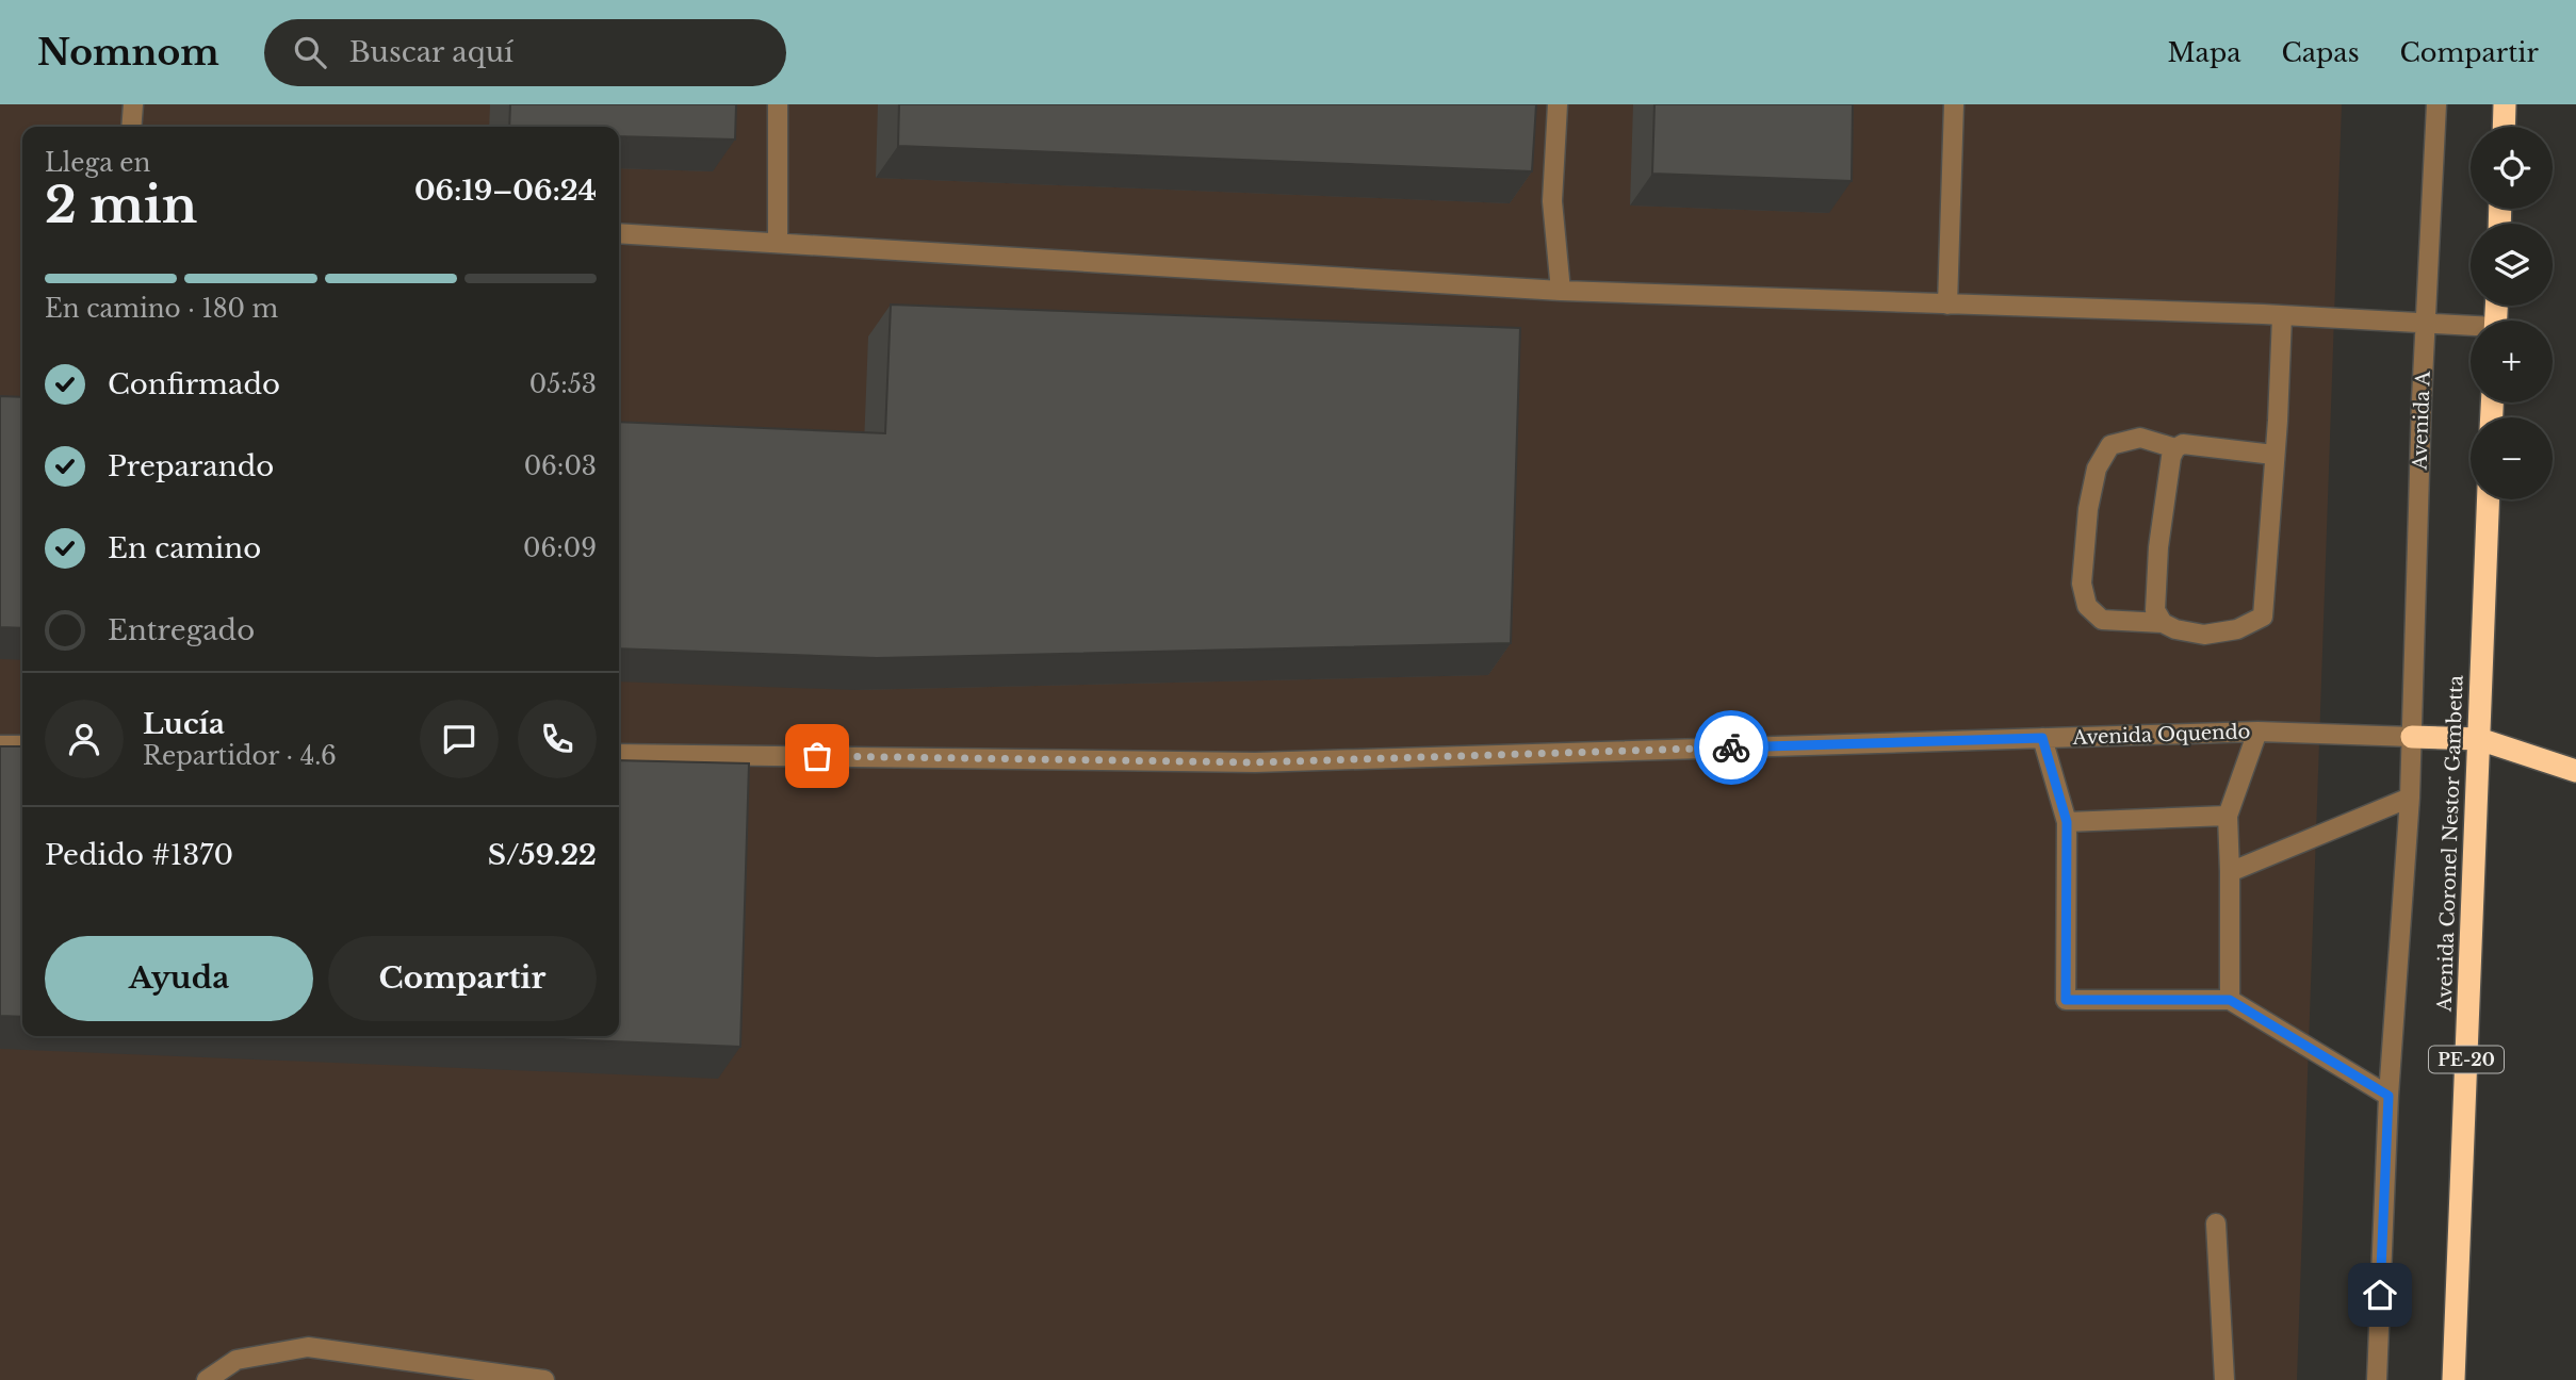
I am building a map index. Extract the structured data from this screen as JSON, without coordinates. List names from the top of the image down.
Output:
{
  "streets": {
    "highway": ["Avenida Coronel Nestor Gambetta", "PE-20"],
    "street": ["Avenida A", "Avenida Oquendo"]
  },
  "crossings": [
    ["Avenida A", "Avenida Oquendo"]
  ],
  "page": {
    "header": "Nomnom",
    "search": "Buscar aquí",
    "nav": ["Mapa", "Capas", "Compartir"],
    "map_buttons": ["+", "−"],
    "heading": ["2 min", "Llega en", "06:19–06:24"],
    "panel": [
      "Lucía",
      "Repartidor · 4.6",
      "Pedido #1370",
      "S/59.22"
    ],
    "bar": "En camino · 180 m",
    "list": [
      ["Confirmado", "05:53"],
      ["Preparando", "06:03"],
      ["En camino", "06:09"],
      "Entregado"
    ],
    "buttons": ["Ayuda", "Compartir"]
  }
}
